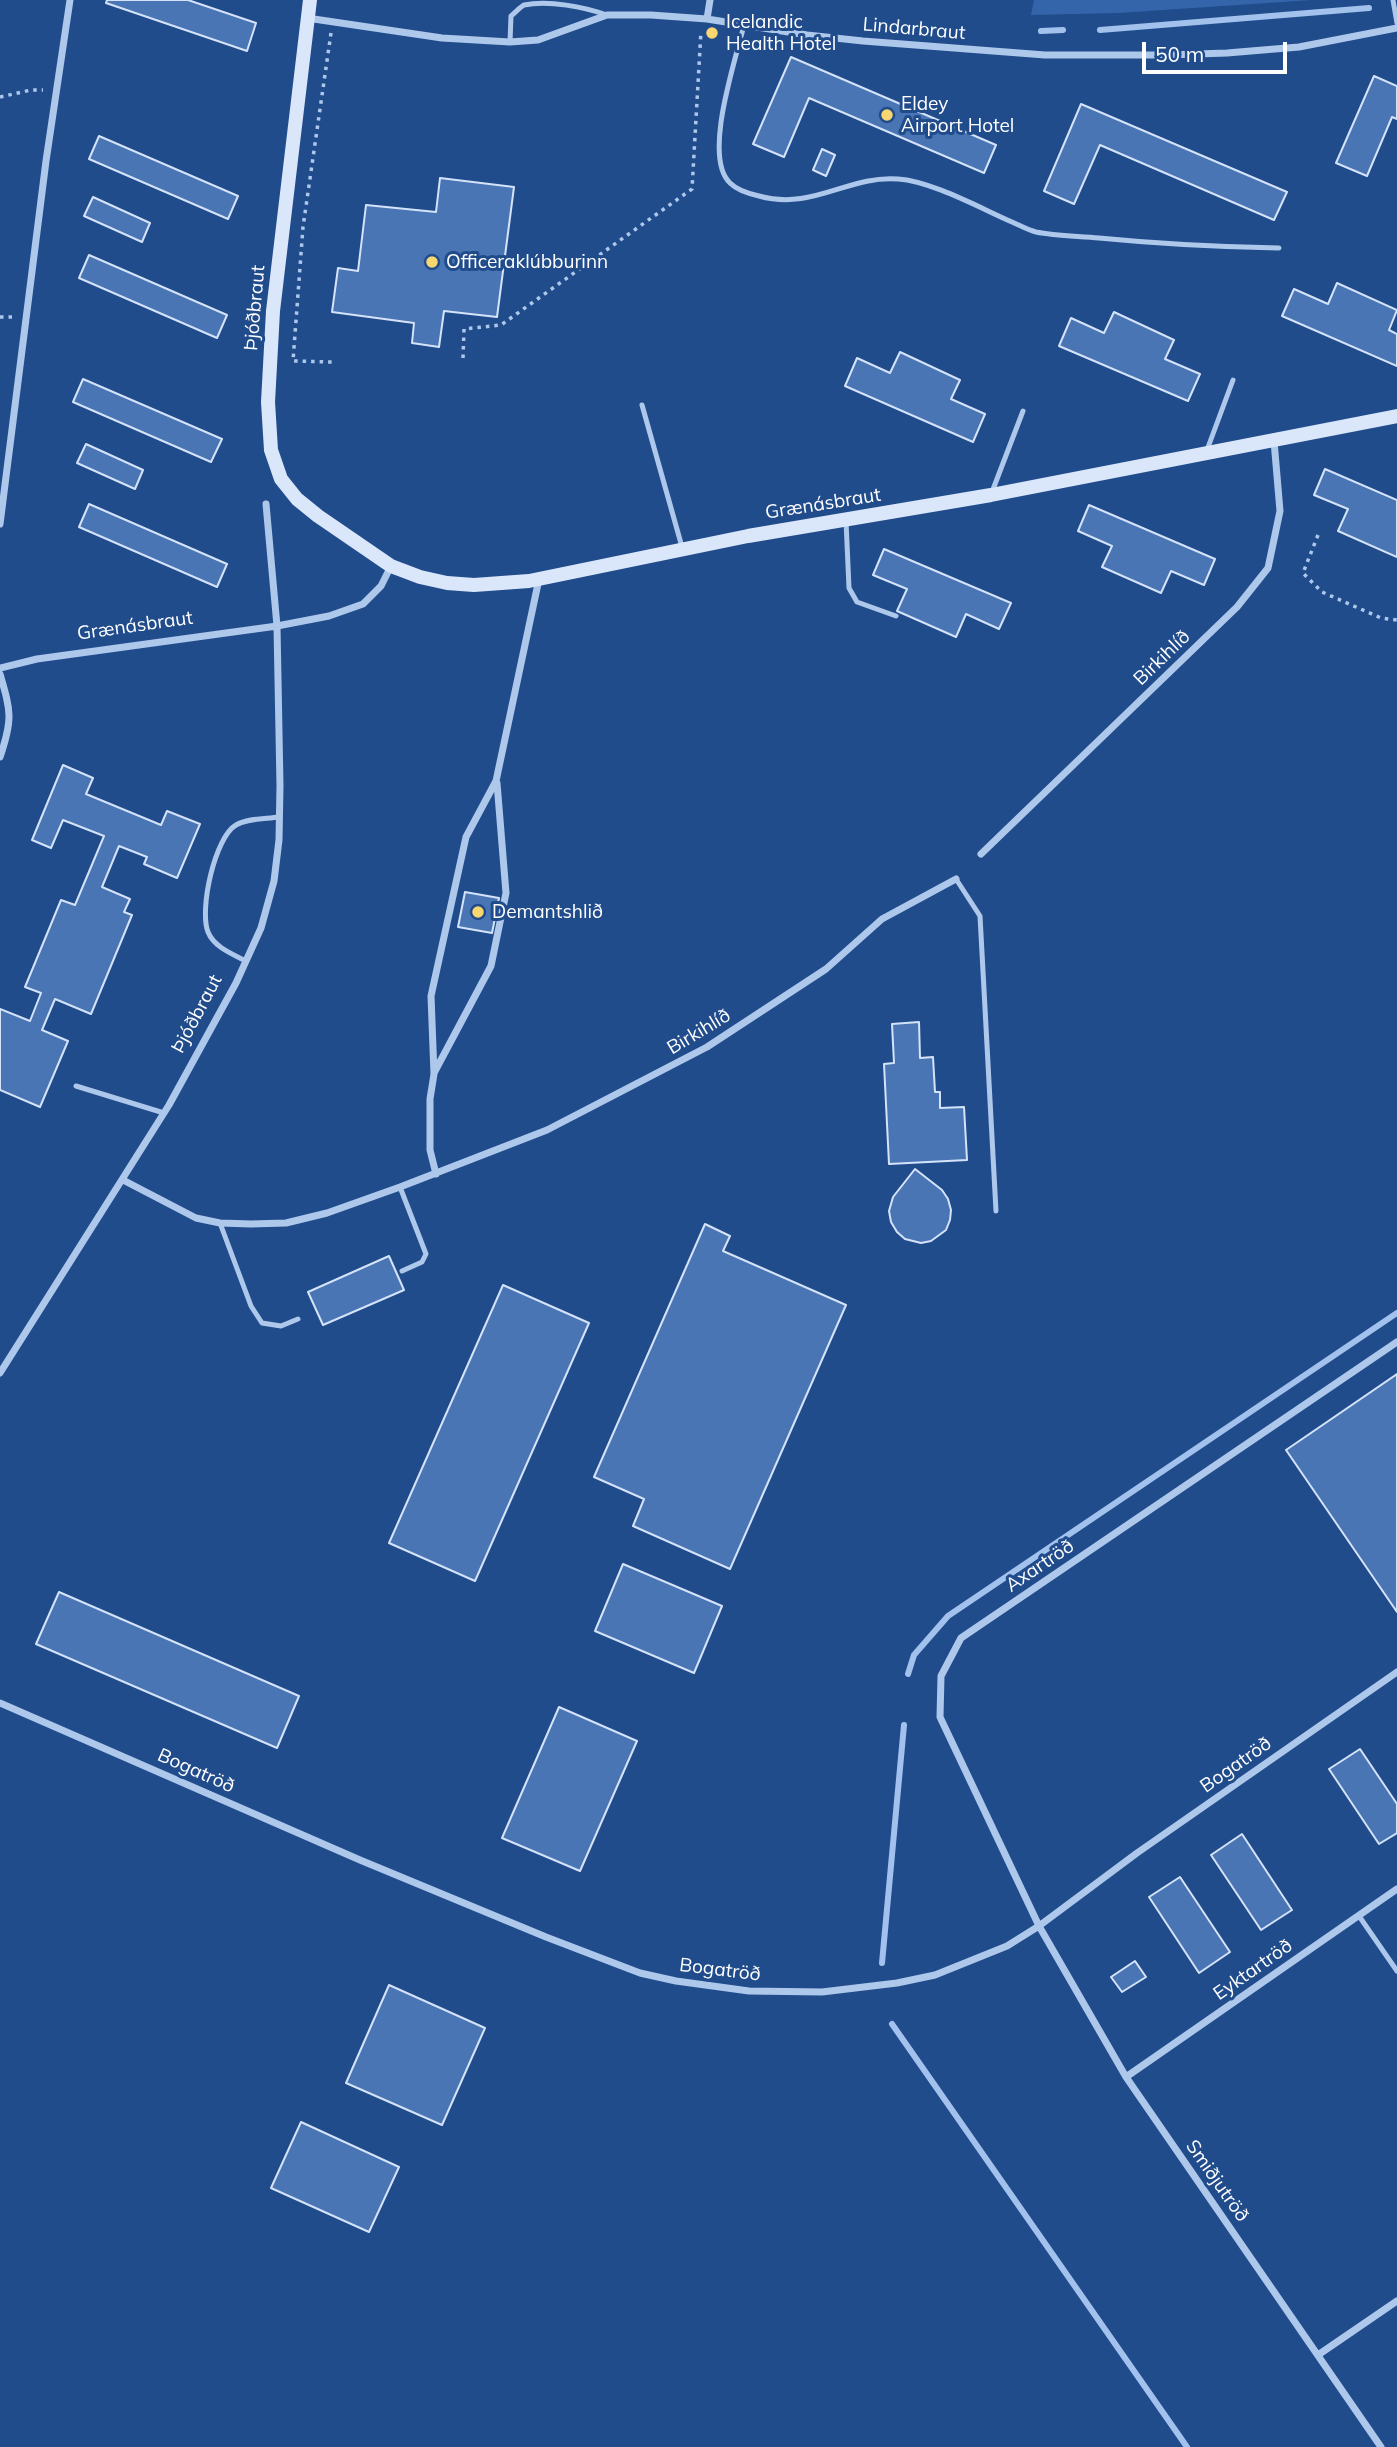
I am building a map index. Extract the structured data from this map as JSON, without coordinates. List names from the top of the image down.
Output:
{
  "streets": {
    "street": [
      "Lindarbraut",
      "Þjóðbraut",
      "Grænásbraut",
      "Birkihlíð",
      "Axartröð",
      "Bogatröð",
      "Eyktartröð",
      "Smiðjutröð"
    ]
  },
  "crossings": [
    ["Lindarbraut", "Þjóðbraut"],
    ["Þjóðbraut", "Grænásbraut"],
    ["Þjóðbraut", "Birkihlíð"],
    ["Grænásbraut", "Birkihlíð"],
    ["Axartröð", "Bogatröð"],
    ["Axartröð", "Smiðjutröð"],
    ["Bogatröð", "Smiðjutröð"],
    ["Eyktartröð", "Smiðjutröð"]
  ],
  "places": [
    "Icelandic Health Hotel",
    "Eldey Airport Hotel",
    "Officeraklúbburinn",
    "Demantshlið"
  ],
  "scale_bar": "50 m"
}
